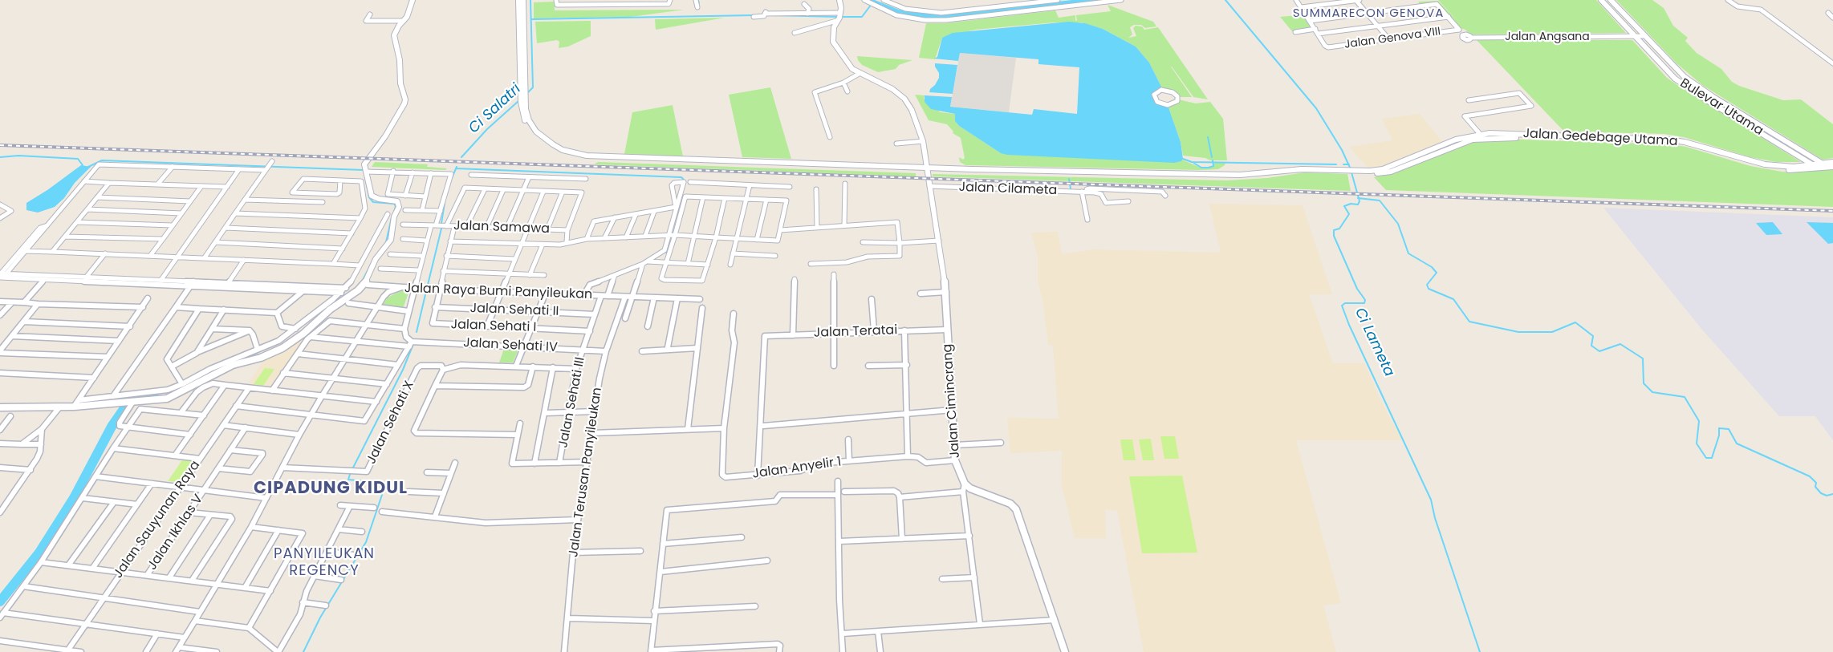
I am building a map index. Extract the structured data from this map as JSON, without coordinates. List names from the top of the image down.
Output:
{
  "streets": {
    "street": [
      "Jalan Angsana",
      "Jalan Genova VIII",
      "Bulevar Utama",
      "Jalan Gedebage Utama",
      "Jalan Cilameta",
      "Jalan Samawa",
      "Jalan Raya Bumi Panyileukan",
      "Jalan Sehati II",
      "Jalan Sehati I",
      "Jalan Teratai",
      "Jalan Sehati IV",
      "Jalan Cimincrang",
      "Jalan Sehati III",
      "Jalan Sehati X",
      "Jalan Anyelir 1",
      "Jalan Terusan Panyileukan",
      "Jalan Sauyunan Raya",
      "Jalan Ikhlas V"
    ]
  },
  "crossings": [
    ["Jalan Angsana", "Jalan Genova VIII"],
    ["Jalan Angsana", "Bulevar Utama"],
    ["Bulevar Utama", "Jalan Gedebage Utama"],
    ["Jalan Gedebage Utama", "Jalan Cimincrang"],
    ["Jalan Cilameta", "Jalan Cimincrang"],
    ["Jalan Samawa", "Jalan Sehati I"],
    ["Jalan Raya Bumi Panyileukan", "Jalan Sehati I"],
    ["Jalan Raya Bumi Panyileukan", "Jalan Sehati III"],
    ["Jalan Raya Bumi Panyileukan", "Jalan Sehati X"],
    ["Jalan Raya Bumi Panyileukan", "Jalan Terusan Panyileukan"],
    ["Jalan Sehati II", "Jalan Sehati I"],
    ["Jalan Sehati II", "Jalan Sehati III"],
    ["Jalan Sehati I", "Jalan Sehati III"],
    ["Jalan Teratai", "Jalan Cimincrang"],
    ["Jalan Teratai", "Jalan Anyelir 1"],
    ["Jalan Sehati IV", "Jalan Sehati III"],
    ["Jalan Sehati IV", "Jalan Terusan Panyileukan"]
  ],
  "districts": ["SUMMARECON GENOVA", "CIPADUNG KIDUL", "PANYILEUKAN REGENCY"],
  "water": ["Ci Salatri", "Ci Lameta"]
}
